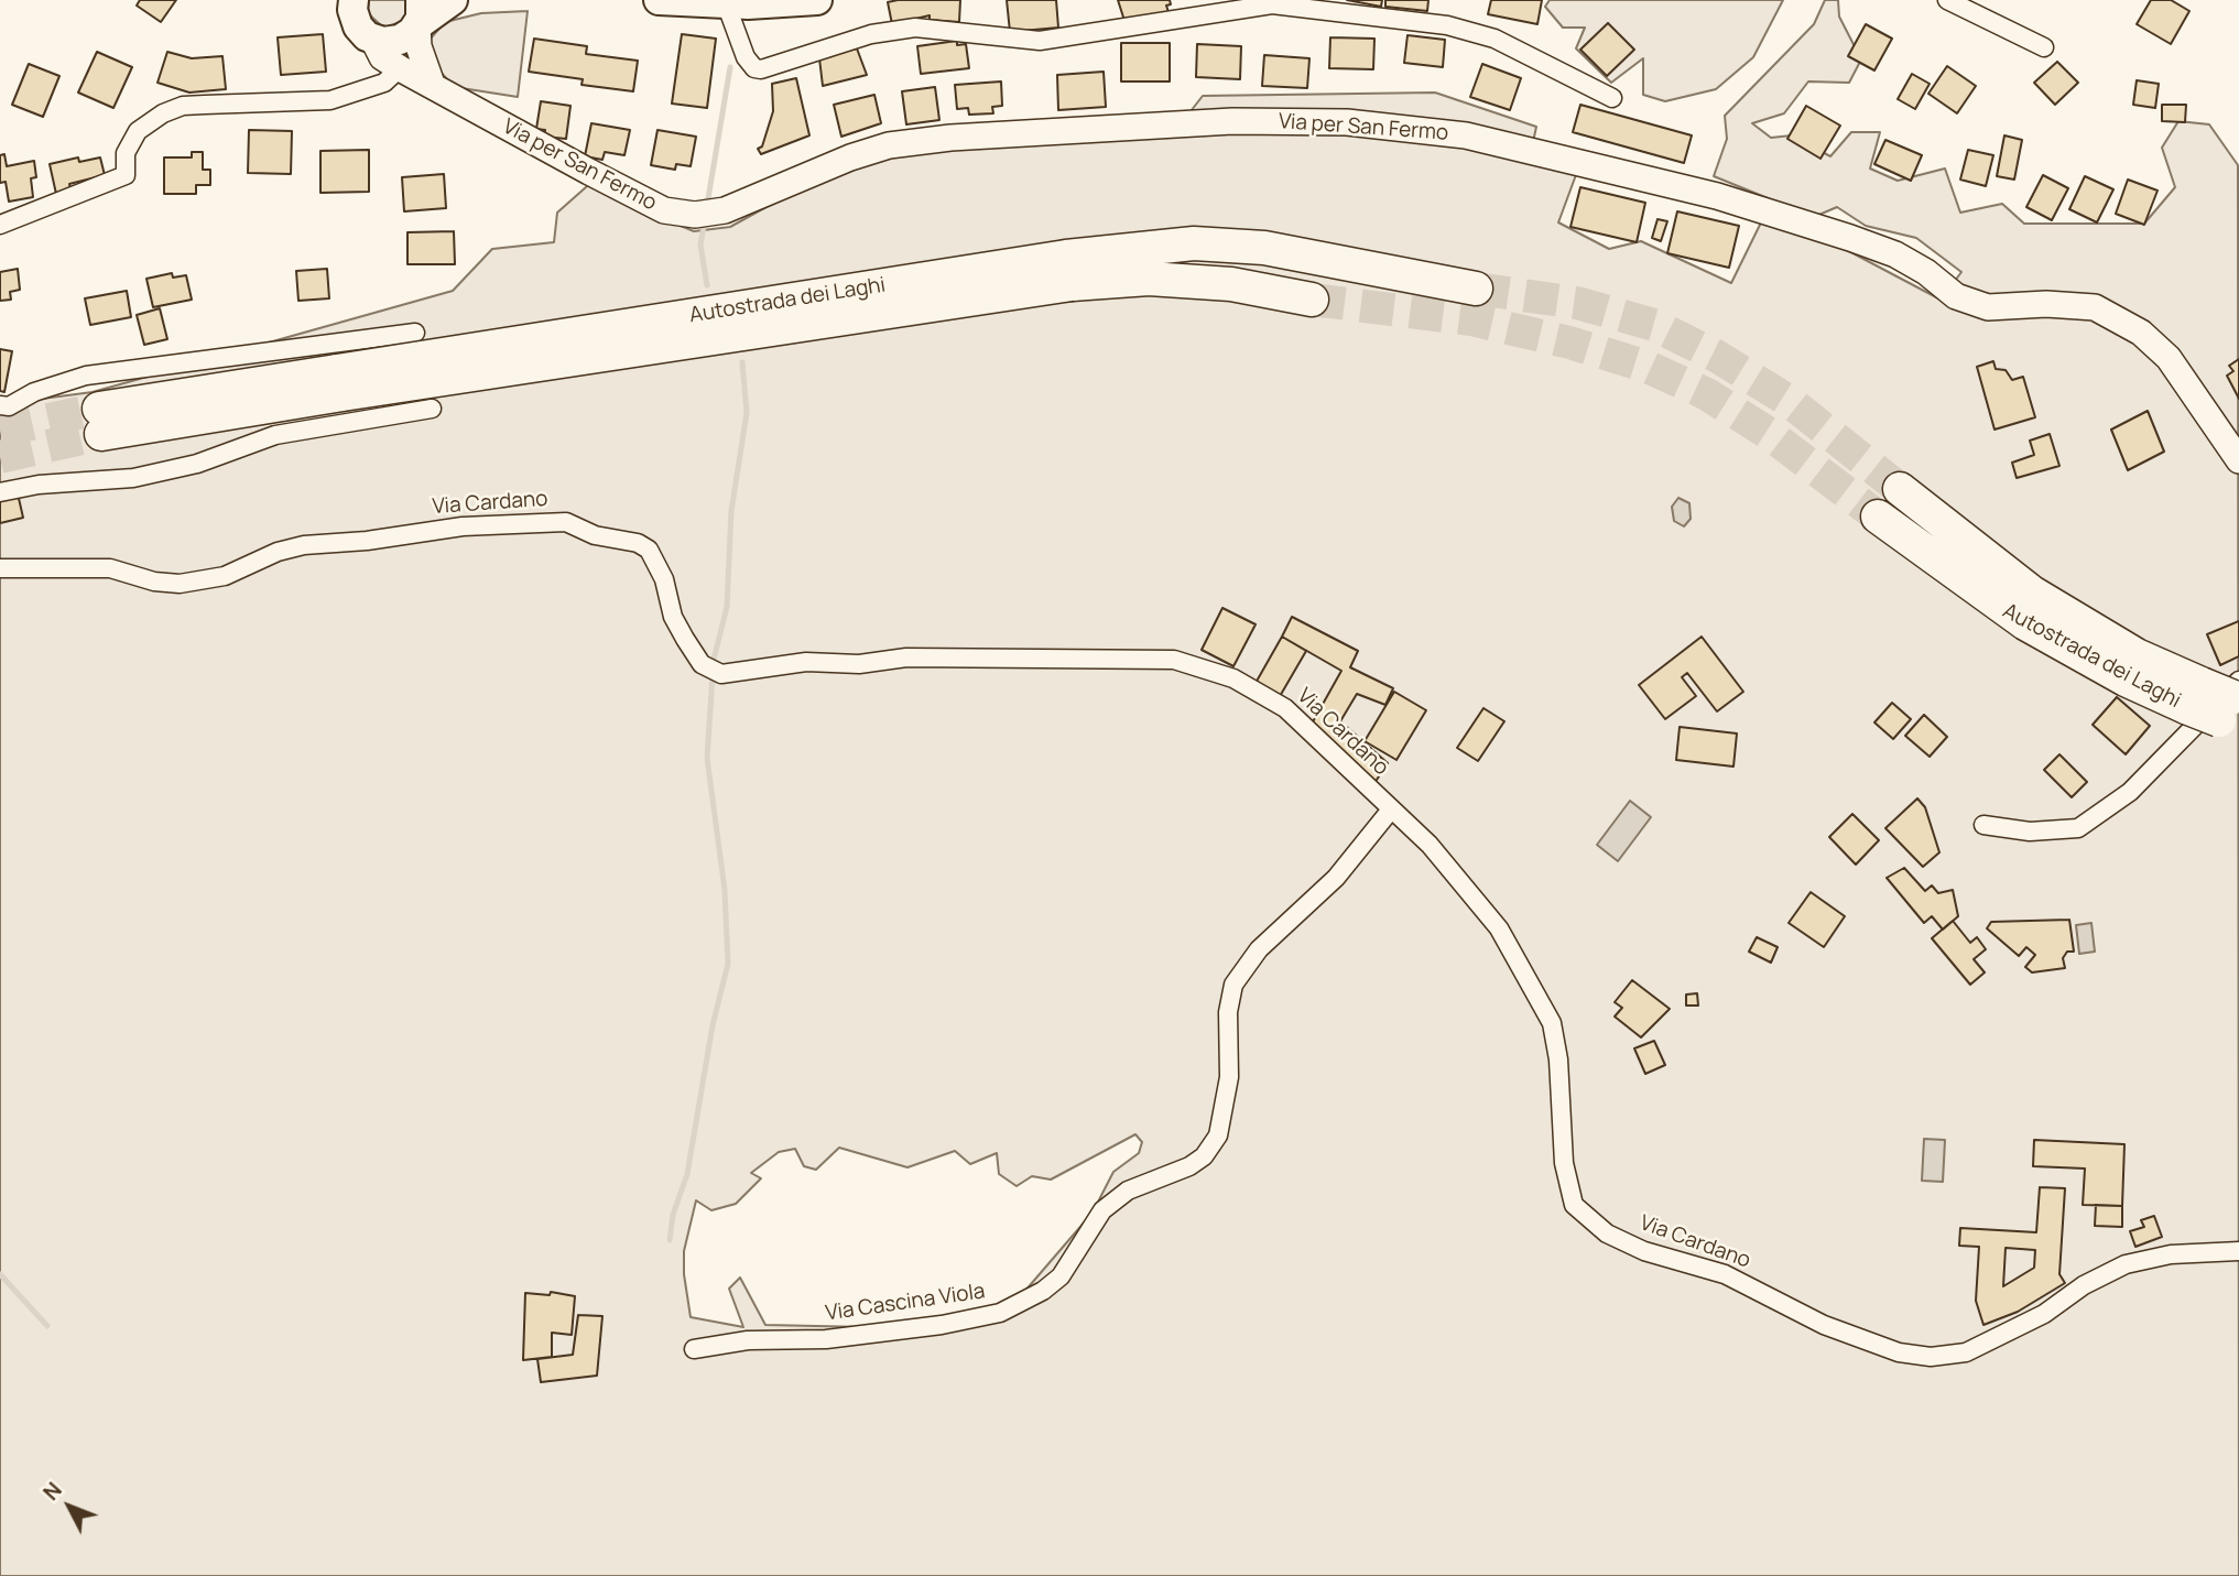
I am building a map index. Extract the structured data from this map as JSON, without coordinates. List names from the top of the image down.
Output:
{
  "streets": {
    "highway": ["Autostrada dei Laghi"],
    "main road": ["Via per San Fermo"],
    "street": ["Via Cardano", "Via Cascina Viola"]
  },
  "crossings": [
    ["Via Cardano", "Via Cascina Viola"]
  ],
  "north": "top left"
}
